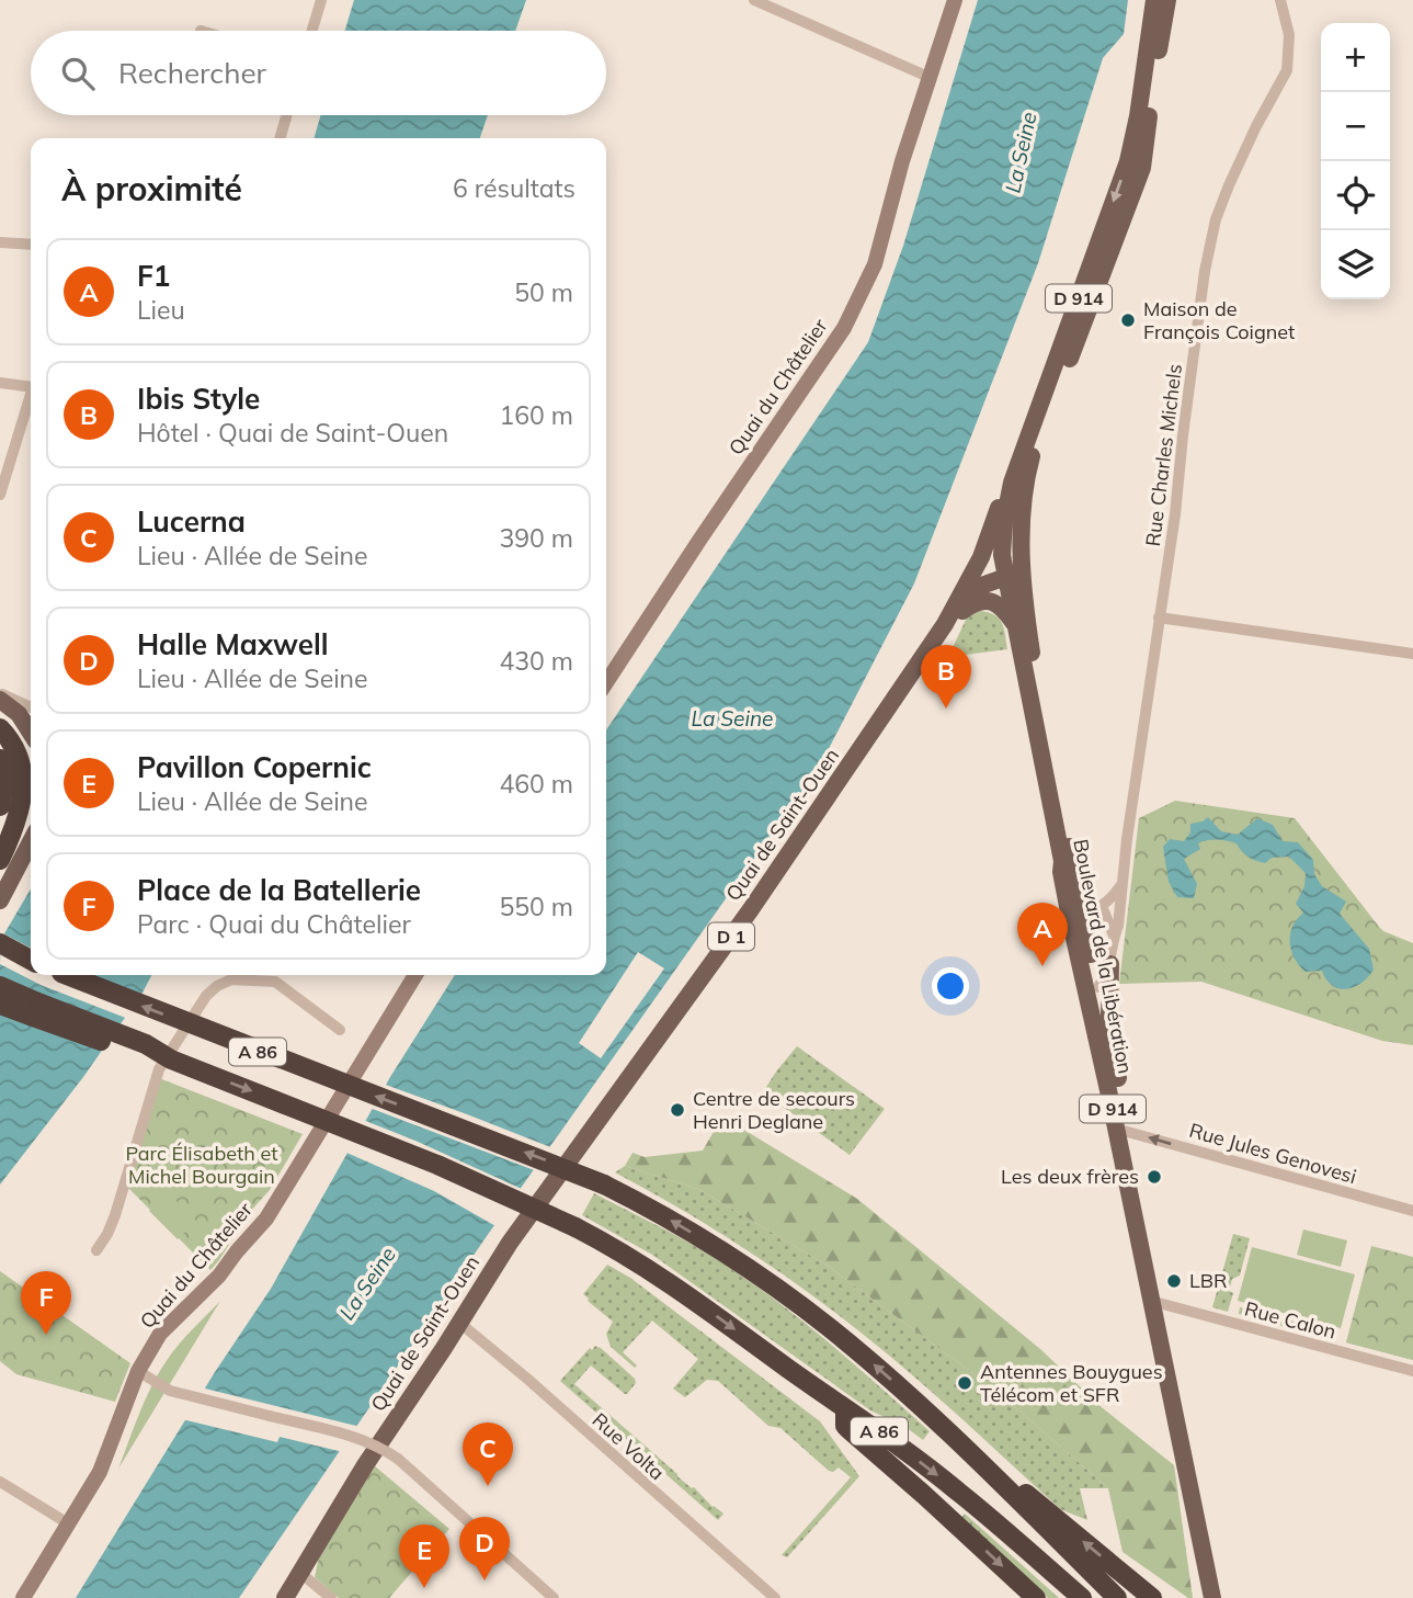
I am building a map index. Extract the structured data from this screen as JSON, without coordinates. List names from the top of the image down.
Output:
{
  "streets": {
    "highway": ["A 86"],
    "main road": [
      "D 914",
      "Quai de Saint-Ouen",
      "D 1",
      "Boulevard de la Libération"
    ],
    "street": [
      "Quai du Châtelier",
      "Rue Charles Michels",
      "Rue Jules Genovesi",
      "Rue Calon",
      "Rue Volta"
    ]
  },
  "crossings": [
    ["D 914", "D 1"],
    ["D 914", "Boulevard de la Libération"],
    ["Rue Charles Michels", "Boulevard de la Libération"],
    ["Quai de Saint-Ouen", "D 1"],
    ["Quai de Saint-Ouen", "Boulevard de la Libération"],
    ["Quai de Saint-Ouen", "Rue Volta"],
    ["D 1", "Boulevard de la Libération"],
    ["Boulevard de la Libération", "Rue Jules Genovesi"],
    ["Boulevard de la Libération", "Rue Calon"]
  ],
  "one_way": ["Rue Jules Genovesi"],
  "water": ["La Seine"],
  "parks": ["Parc Élisabeth et Michel Bourgain"],
  "places": [
    "Maison de François Coignet",
    "Centre de secours Henri Deglane",
    "Les deux frères",
    "LBR",
    "Antennes Bouygues Télécom et SFR"
  ],
  "page": {
    "map_buttons": ["+", "−"],
    "search": "Rechercher",
    "heading": ["À proximité", "6 résultats"],
    "list": [
      {
        "mark": "A",
        "name": "F1",
        "note": "Lieu",
        "value": "50 m"
      },
      {
        "mark": "B",
        "name": "Ibis Style",
        "note": "Hôtel · Quai de Saint-Ouen",
        "value": "160 m"
      },
      {
        "mark": "C",
        "name": "Lucerna",
        "note": "Lieu · Allée de Seine",
        "value": "390 m"
      },
      {
        "mark": "D",
        "name": "Halle Maxwell",
        "note": "Lieu · Allée de Seine",
        "value": "430 m"
      },
      {
        "mark": "E",
        "name": "Pavillon Copernic",
        "note": "Lieu · Allée de Seine",
        "value": "460 m"
      },
      {
        "mark": "F",
        "name": "Place de la Batellerie",
        "note": "Parc · Quai du Châtelier",
        "value": "550 m"
      }
    ],
    "pins": [
      "B",
      "A",
      "F",
      "C",
      "D",
      "E"
    ]
  }
}
